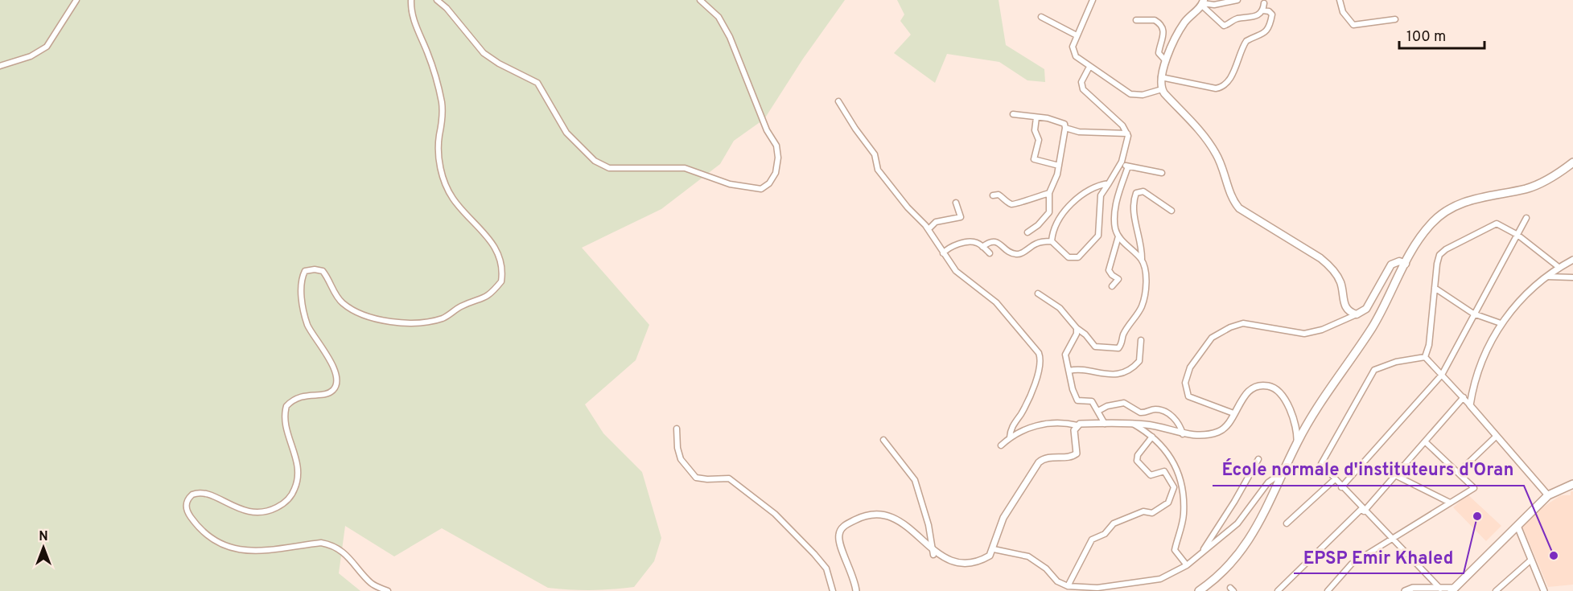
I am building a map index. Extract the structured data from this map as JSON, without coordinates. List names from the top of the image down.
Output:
{
  "places": ["EPSP Emir Khaled", "École normale d'instituteurs d'Oran"],
  "scale_bar": "100 m",
  "north": "top"
}
